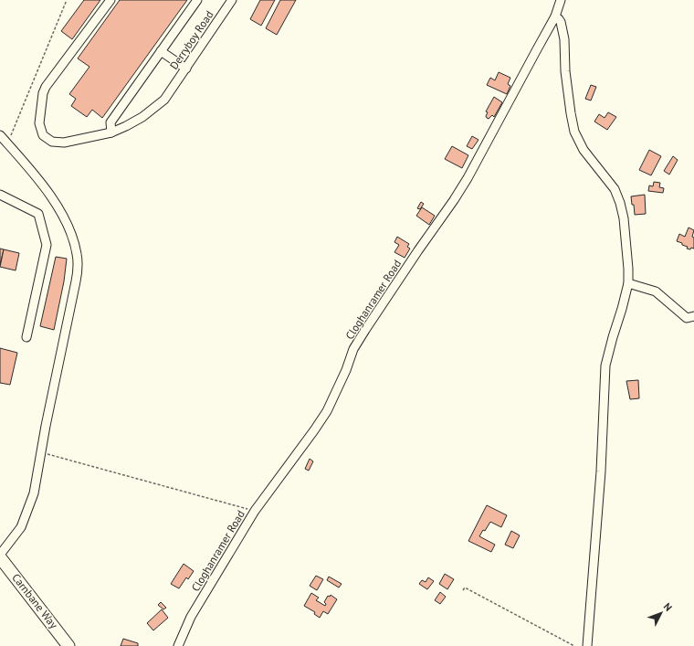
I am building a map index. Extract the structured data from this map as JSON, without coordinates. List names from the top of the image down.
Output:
{
  "streets": {
    "highway": ["Carnbane Way"],
    "street": ["Derryboy Road", "Cloghanramer Road"]
  },
  "north": "top right"
}
